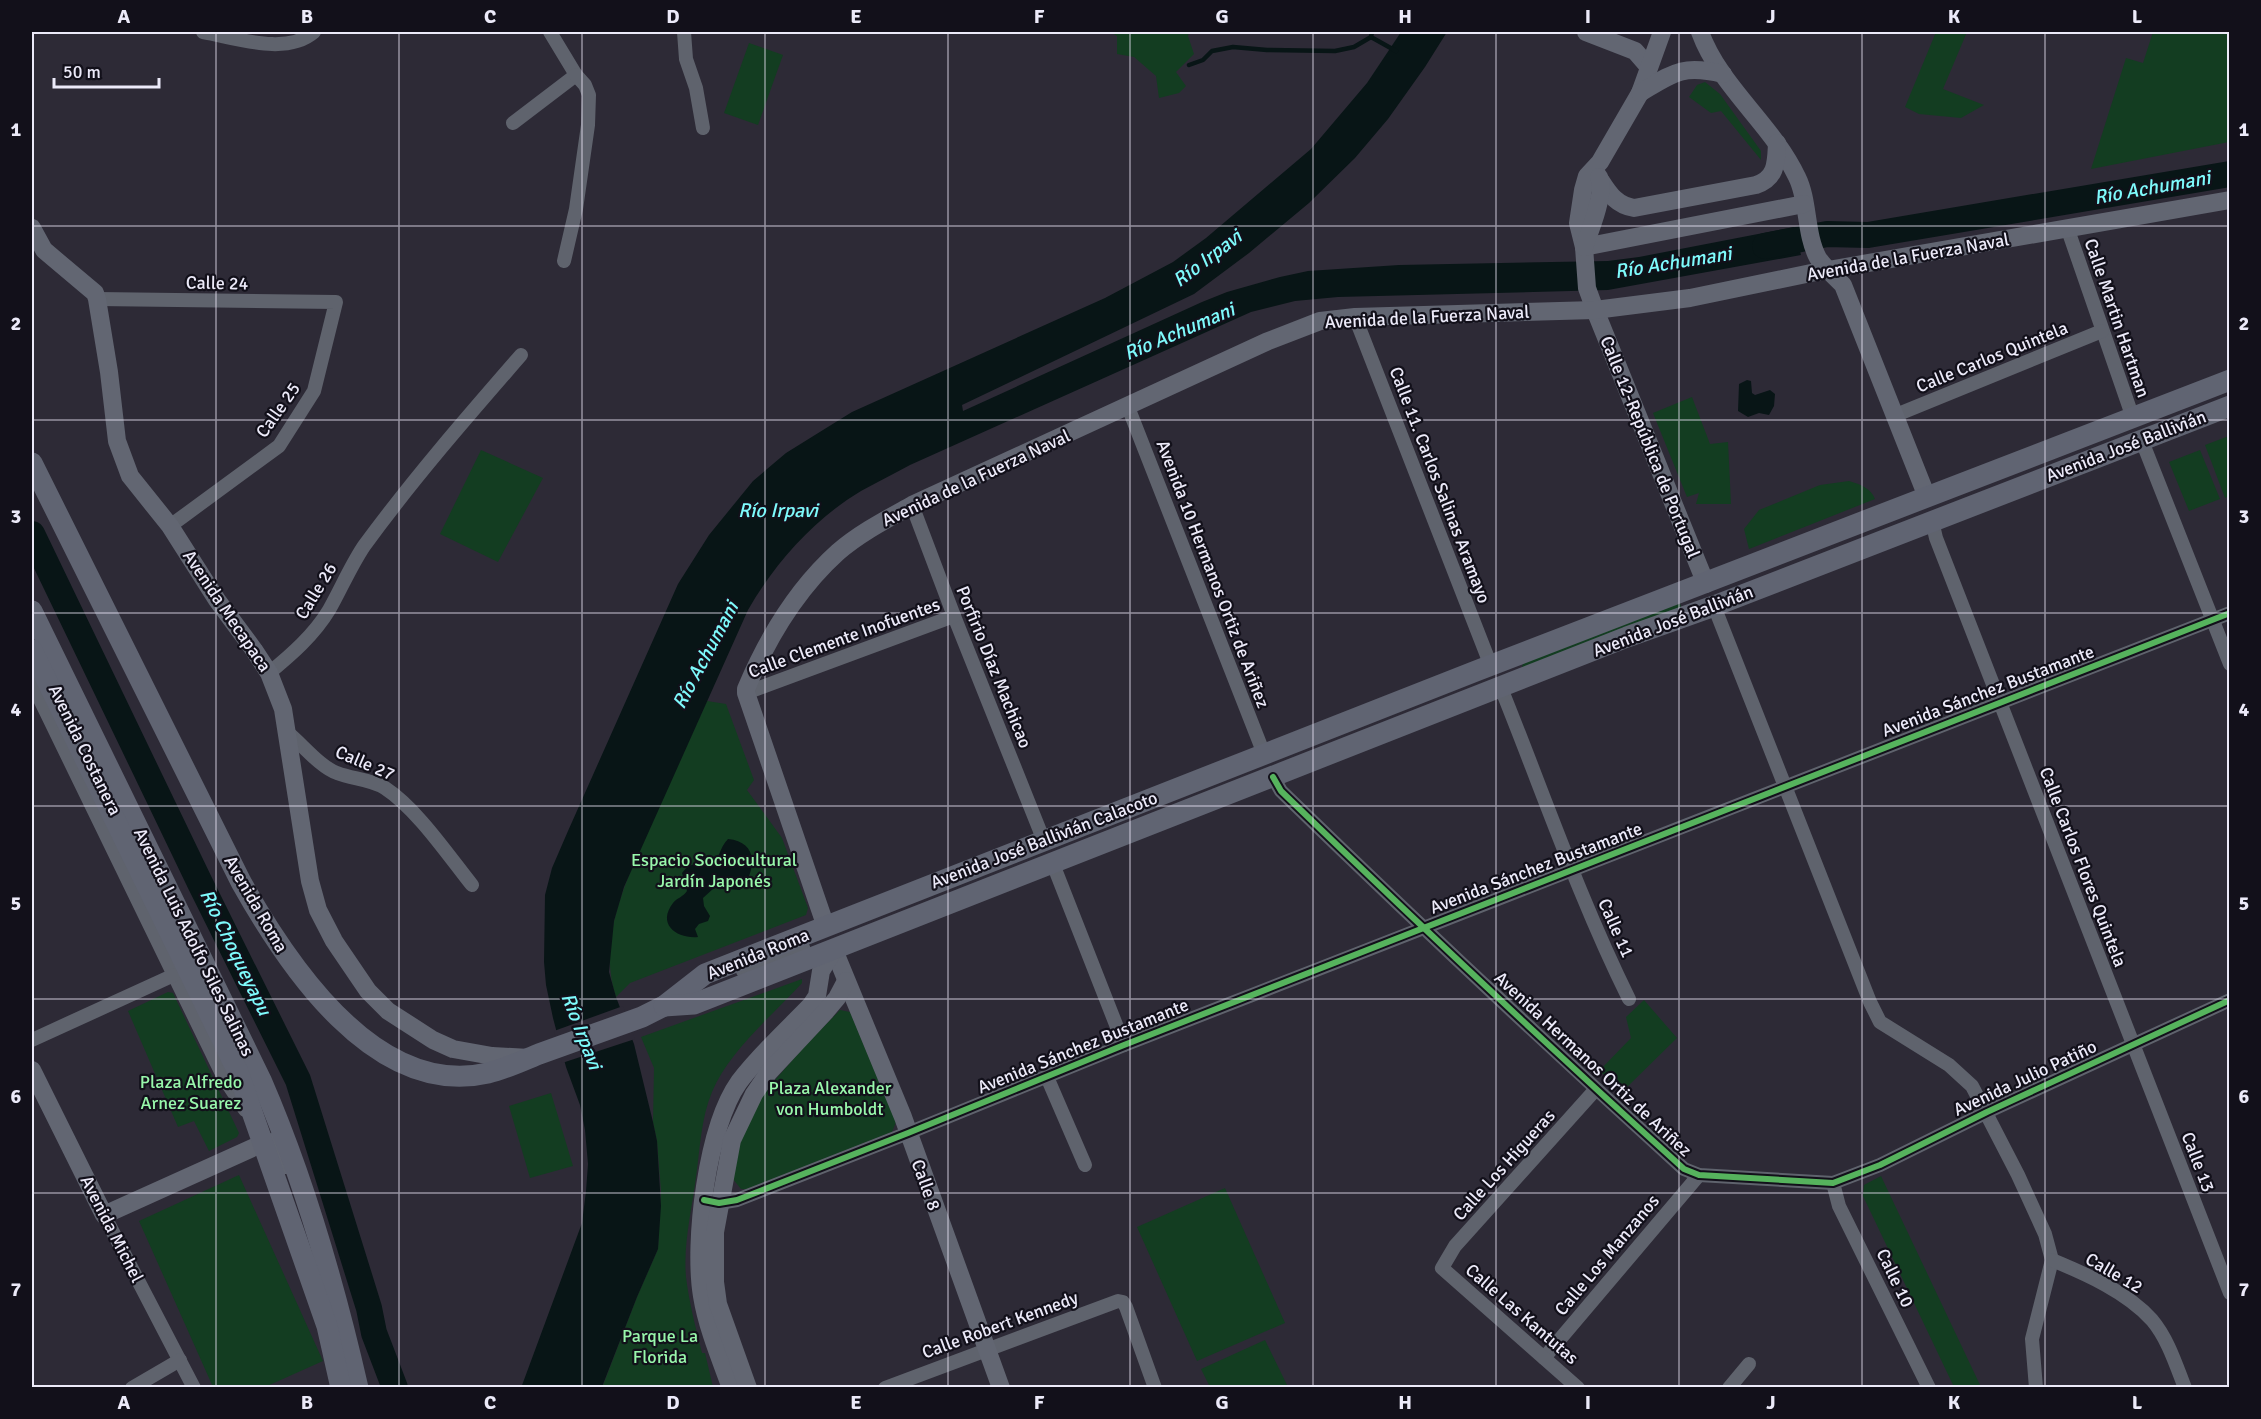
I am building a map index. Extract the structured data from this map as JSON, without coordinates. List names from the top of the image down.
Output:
{
  "streets": {
    "main road": [
      "Avenida de la Fuerza Naval",
      "Avenida José Ballivián",
      "Calle 12-República de Portugal",
      "Avenida Mecapaca",
      "Avenida José Ballivián Calacoto",
      "Avenida Roma",
      "Avenida Luis Adolfo Siles Salinas",
      "Calle 8",
      "Avenida Michel"
    ],
    "street": [
      "Calle 24",
      "Calle Martin Hartman",
      "Calle Carlos Quintela",
      "Calle 25",
      "Calle 11. Carlos Salinas Aramayo",
      "Avenida 10 Hermanos Ortiz de Ariñez",
      "Calle 26",
      "Calle Clemente Inofuentes",
      "Porfirio Díaz Machicao",
      "Avenida Sánchez Bustamante",
      "Avenida Costanera",
      "Calle 27",
      "Calle Carlos Flores Quintela",
      "Calle 11",
      "Avenida Hermanos Ortiz de Ariñez",
      "Avenida Julio Patiño",
      "Calle 13",
      "Calle Los Higueras",
      "Calle Los Manzanos",
      "Calle 12",
      "Calle 10",
      "Calle Las Kantutas",
      "Calle Robert Kennedy"
    ]
  },
  "crossings": [
    ["Avenida de la Fuerza Naval", "Calle Martin Hartman"],
    ["Avenida de la Fuerza Naval", "Calle 12-República de Portugal"],
    ["Avenida de la Fuerza Naval", "Calle 11. Carlos Salinas Aramayo"],
    ["Avenida de la Fuerza Naval", "Avenida 10 Hermanos Ortiz de Ariñez"],
    ["Avenida de la Fuerza Naval", "Calle Clemente Inofuentes"],
    ["Avenida de la Fuerza Naval", "Porfirio Díaz Machicao"],
    ["Calle 24", "Calle 25"],
    ["Calle 24", "Avenida Mecapaca"],
    ["Calle Martin Hartman", "Calle Carlos Quintela"],
    ["Calle Martin Hartman", "Avenida José Ballivián"],
    ["Calle 25", "Avenida Mecapaca"],
    ["Avenida José Ballivián", "Calle 12-República de Portugal"],
    ["Avenida José Ballivián", "Calle 11. Carlos Salinas Aramayo"],
    ["Avenida José Ballivián", "Avenida 10 Hermanos Ortiz de Ariñez"],
    ["Avenida José Ballivián", "Avenida José Ballivián Calacoto"],
    ["Avenida José Ballivián", "Calle Carlos Flores Quintela"],
    ["Avenida José Ballivián", "Calle 11"],
    ["Avenida José Ballivián", "Avenida Hermanos Ortiz de Ariñez"],
    ["Avenida 10 Hermanos Ortiz de Ariñez", "Avenida José Ballivián Calacoto"],
    ["Calle 26", "Avenida Mecapaca"],
    ["Avenida Mecapaca", "Calle 27"],
    ["Avenida Mecapaca", "Avenida Roma"],
    ["Calle Clemente Inofuentes", "Porfirio Díaz Machicao"],
    ["Porfirio Díaz Machicao", "Avenida José Ballivián Calacoto"],
    ["Avenida Sánchez Bustamante", "Calle Carlos Flores Quintela"],
    ["Avenida Sánchez Bustamante", "Calle 11"],
    ["Avenida Sánchez Bustamante", "Avenida Hermanos Ortiz de Ariñez"],
    ["Avenida Sánchez Bustamante", "Calle 8"],
    ["Avenida Costanera", "Avenida Luis Adolfo Siles Salinas"],
    ["Avenida José Ballivián Calacoto", "Avenida Roma"],
    ["Avenida José Ballivián Calacoto", "Calle 8"],
    ["Calle Carlos Flores Quintela", "Avenida Julio Patiño"],
    ["Calle Carlos Flores Quintela", "Calle 13"],
    ["Avenida Roma", "Calle 8"],
    ["Avenida Hermanos Ortiz de Ariñez", "Avenida Julio Patiño"],
    ["Avenida Hermanos Ortiz de Ariñez", "Calle Los Higueras"],
    ["Avenida Hermanos Ortiz de Ariñez", "Calle Los Manzanos"],
    ["Avenida Hermanos Ortiz de Ariñez", "Calle 10"],
    ["Avenida Julio Patiño", "Calle 13"],
    ["Avenida Julio Patiño", "Calle 10"],
    ["Calle Los Higueras", "Calle Las Kantutas"],
    ["Calle 8", "Calle Robert Kennedy"],
    ["Calle Los Manzanos", "Calle Las Kantutas"]
  ],
  "water": ["Río Achumani", "Río Irpavi", "Río Choqueyapu"],
  "parks": [
    "Espacio Sociocultural Jardín Japonés",
    "Plaza Alfredo Arnez Suarez",
    "Plaza Alexander von Humboldt",
    "Parque La Florida"
  ],
  "scale_bar": "50 m",
  "grid": {
    "columns": [
      "A",
      "B",
      "C",
      "D",
      "E",
      "F",
      "G",
      "H",
      "I",
      "J",
      "K",
      "L"
    ],
    "rows": [
      "1",
      "2",
      "3",
      "4",
      "5",
      "6",
      "7"
    ]
  }
}
